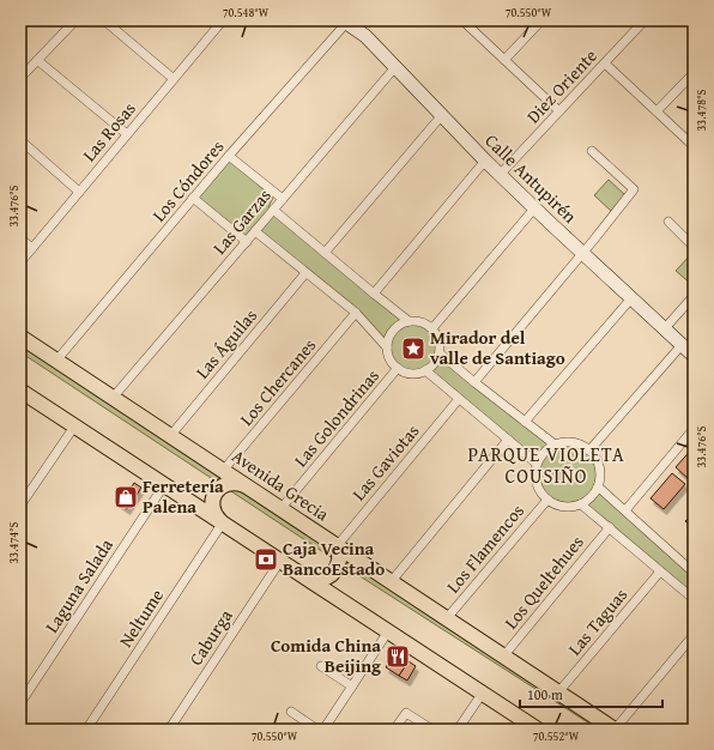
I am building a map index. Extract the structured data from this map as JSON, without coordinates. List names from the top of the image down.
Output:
{
  "streets": {
    "main road": ["Avenida Grecia"],
    "street": [
      "Diez Oriente",
      "Las Rosas",
      "Calle Antupirén",
      "Los Cóndores",
      "Las Garzas",
      "Las Águilas",
      "Los Chercanes",
      "Las Golondrinas",
      "Las Gaviotas",
      "Los Flamencos",
      "Los Queltehues",
      "Laguna Salada",
      "Neltume",
      "Las Taguas",
      "Caburga"
    ]
  },
  "crossings": [
    ["Diez Oriente", "Calle Antupirén"],
    ["Calle Antupirén", "Los Cóndores"],
    ["Calle Antupirén", "Las Garzas"],
    ["Los Cóndores", "Avenida Grecia"],
    ["Las Garzas", "Avenida Grecia"],
    ["Las Águilas", "Avenida Grecia"],
    ["Los Chercanes", "Avenida Grecia"],
    ["Las Golondrinas", "Avenida Grecia"],
    ["Las Gaviotas", "Avenida Grecia"],
    ["Avenida Grecia", "Los Flamencos"],
    ["Avenida Grecia", "Los Queltehues"],
    ["Avenida Grecia", "Las Taguas"]
  ],
  "districts": ["PARQUE VIOLETA COUSIÑO"],
  "places": {
    "place": ["Mirador del valle de Santiago"],
    "shop": ["Ferretería Palena"],
    "bank": ["Caja Vecina BancoEstado"],
    "restaurant": ["Comida China Beijing"]
  },
  "scale_bar": "100 m",
  "coordinates": [
    "70.548°W",
    "70.550°W",
    "33.478°S",
    "33.476°S",
    "33.474°S",
    "70.552°W"
  ]
}
